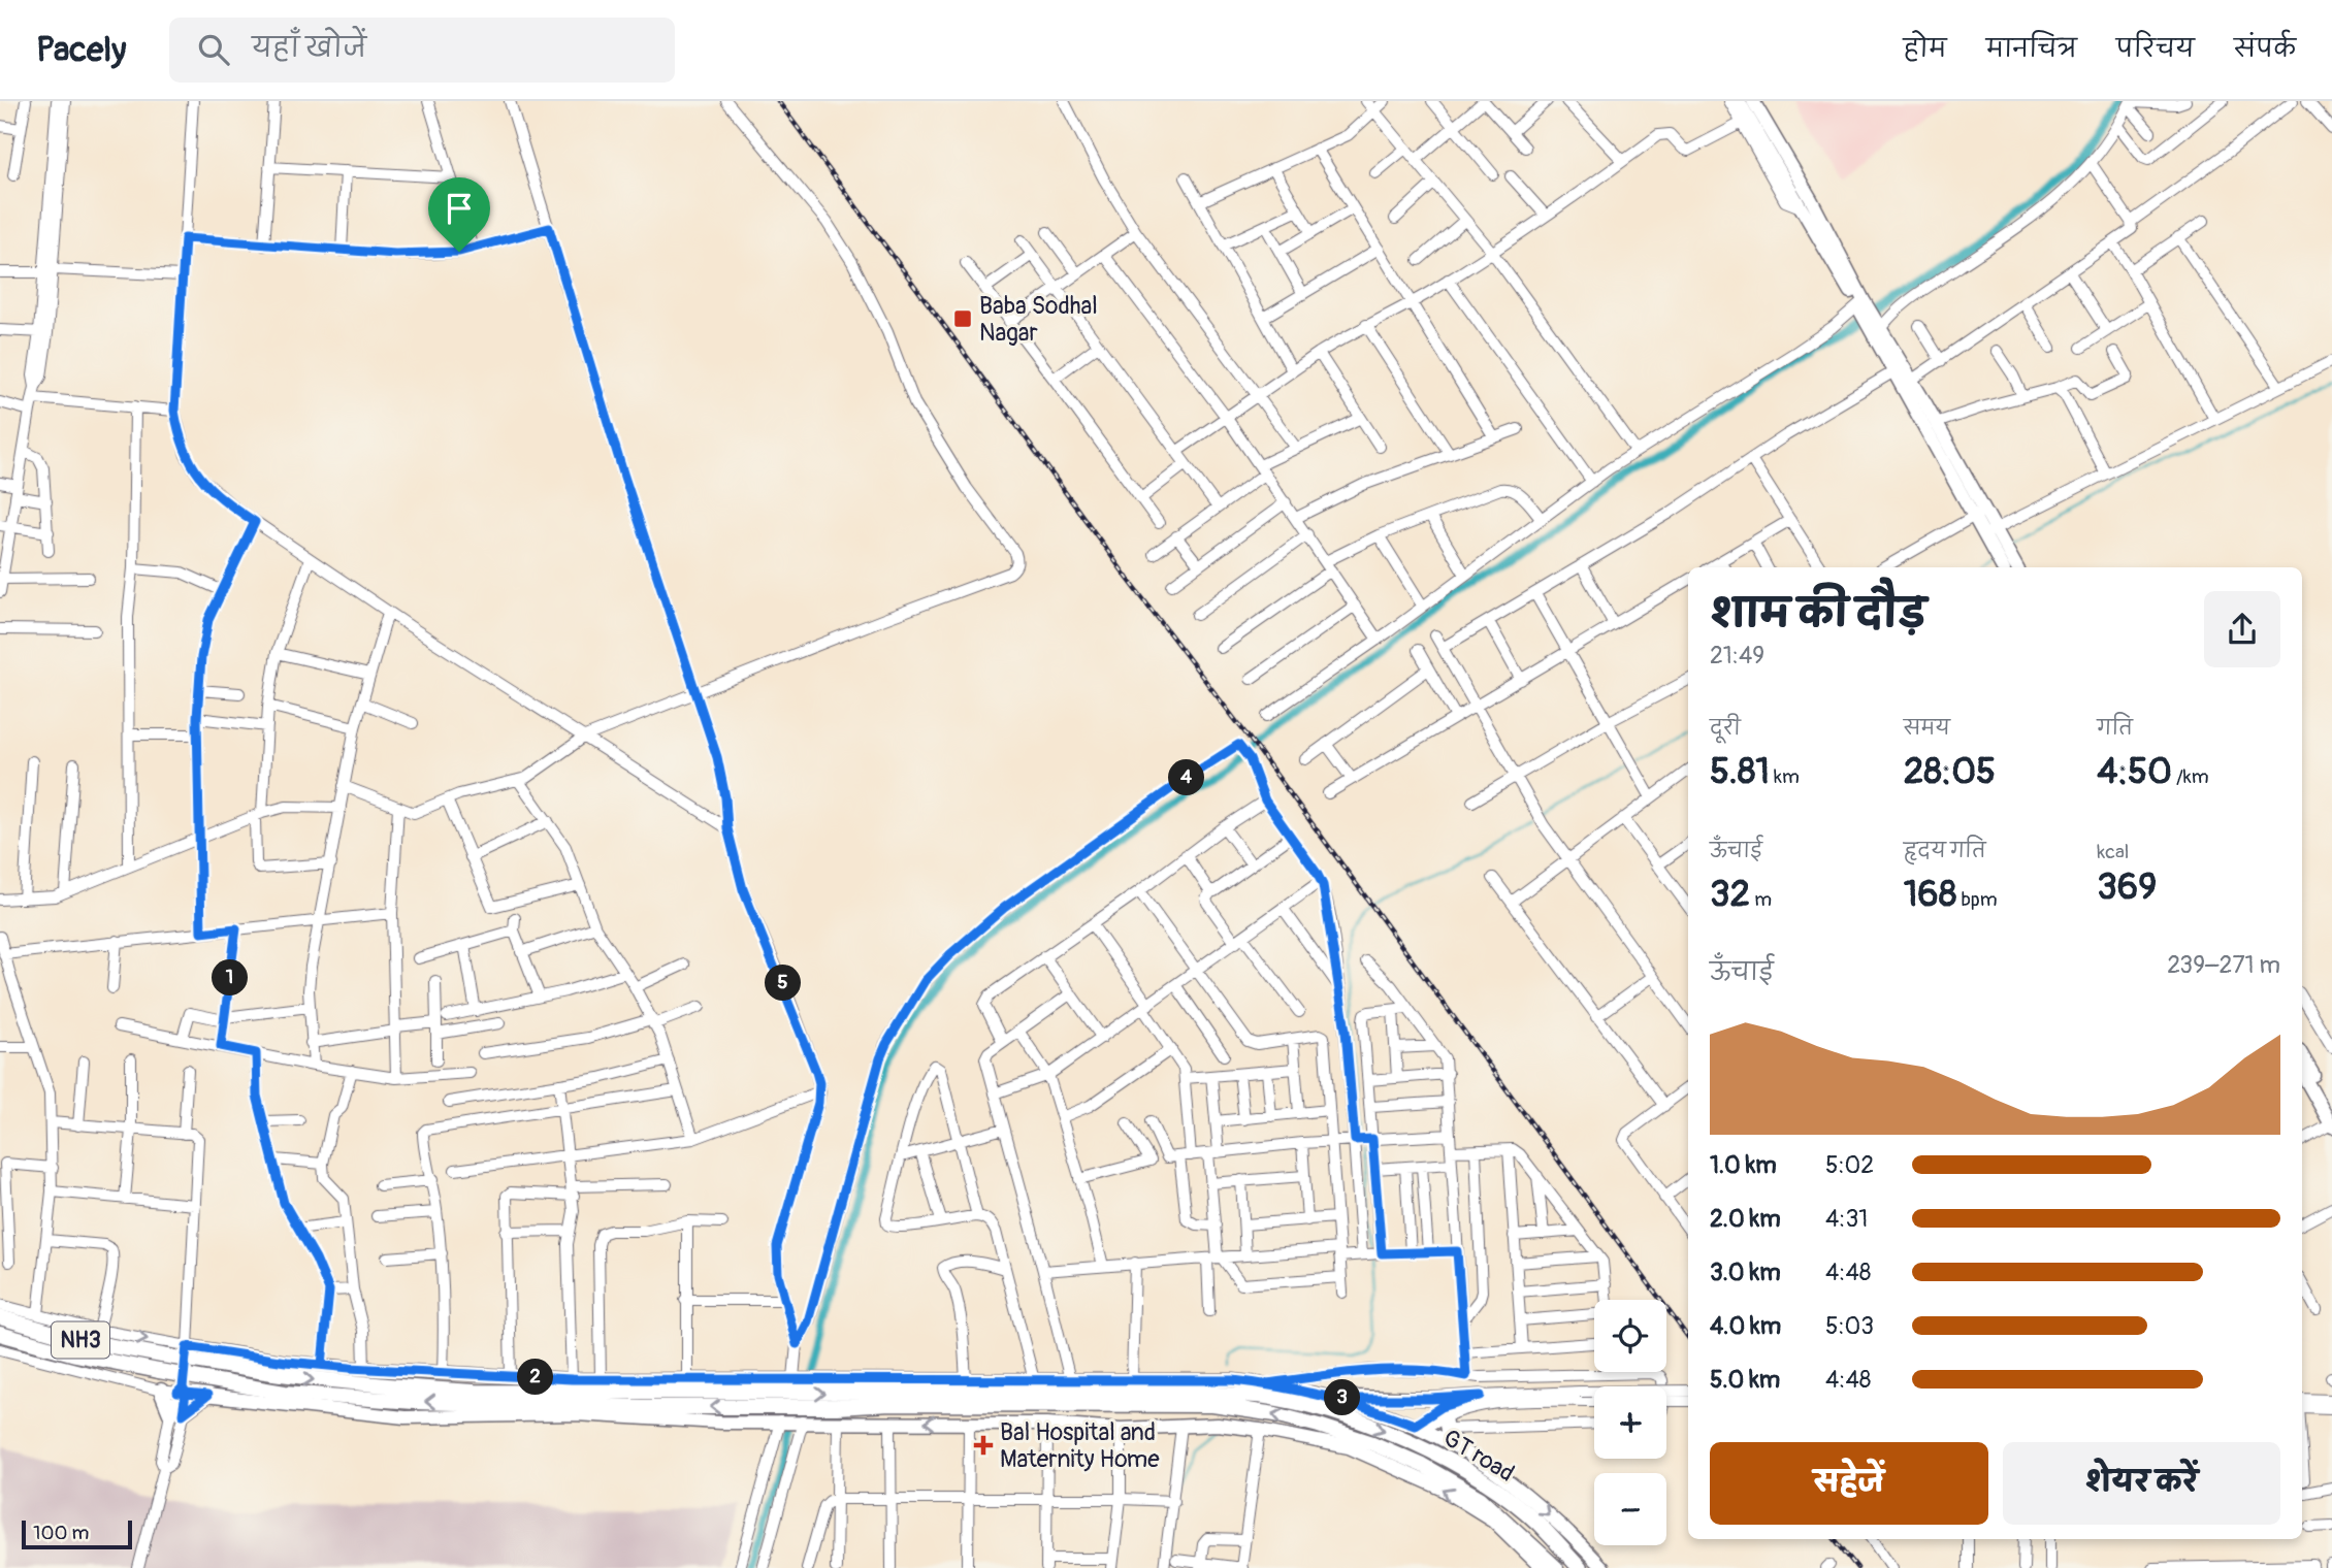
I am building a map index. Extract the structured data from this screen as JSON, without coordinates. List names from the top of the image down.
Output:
{
  "streets": {
    "highway": ["NH3", "GT road"]
  },
  "places": {
    "transit": ["Baba Sodhal Nagar"],
    "health": ["Bal Hospital and Maternity Home"]
  },
  "scale_bar": "100 m",
  "page": {
    "header": "Pacely",
    "search": "यहाँ खोजें",
    "nav": [
      "होम",
      "मानचित्र",
      "परिचय",
      "संपर्क"
    ],
    "heading": ["शाम की दौड़", "21:49"],
    "stats": [
      ["दूरी", "5.81 km"],
      ["समय", "28:05"],
      ["गति", "4:50 /km"],
      ["ऊँचाई", "32 m"],
      ["हृदय गति", "168 bpm"],
      ["kcal", "369"]
    ],
    "pins": [
      "4",
      "1",
      "5",
      "2",
      "3"
    ],
    "chart": ["ऊँचाई", "239–271 m"],
    "list": [
      {
        "name": "1.0 km",
        "note": "5:02"
      },
      {
        "name": "2.0 km",
        "note": "4:31"
      },
      {
        "name": "3.0 km",
        "note": "4:48"
      },
      {
        "name": "4.0 km",
        "note": "5:03"
      },
      {
        "name": "5.0 km",
        "note": "4:48"
      }
    ],
    "map_buttons": ["+", "−"],
    "buttons": ["सहेजें", "शेयर करें"],
    "scale": "100 m"
  }
}
